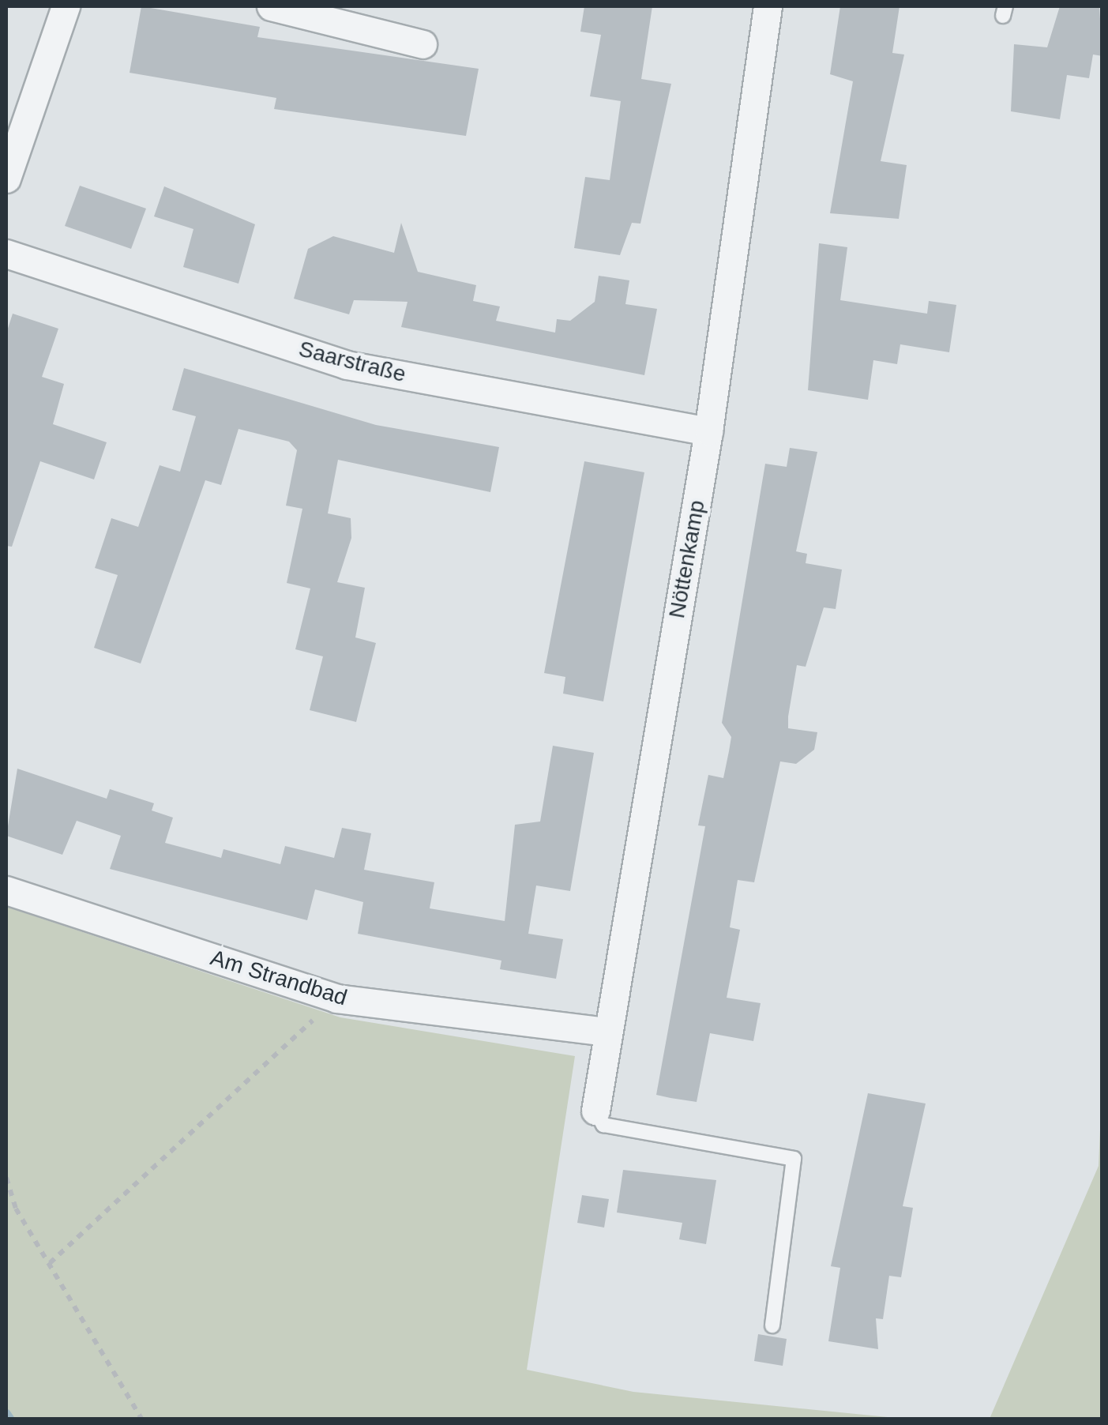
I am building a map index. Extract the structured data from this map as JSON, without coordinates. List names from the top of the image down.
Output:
{
  "streets": {
    "street": ["Saarstraße", "Nöttenkamp", "Am Strandbad"]
  },
  "crossings": [
    ["Saarstraße", "Nöttenkamp"],
    ["Nöttenkamp", "Am Strandbad"]
  ]
}
